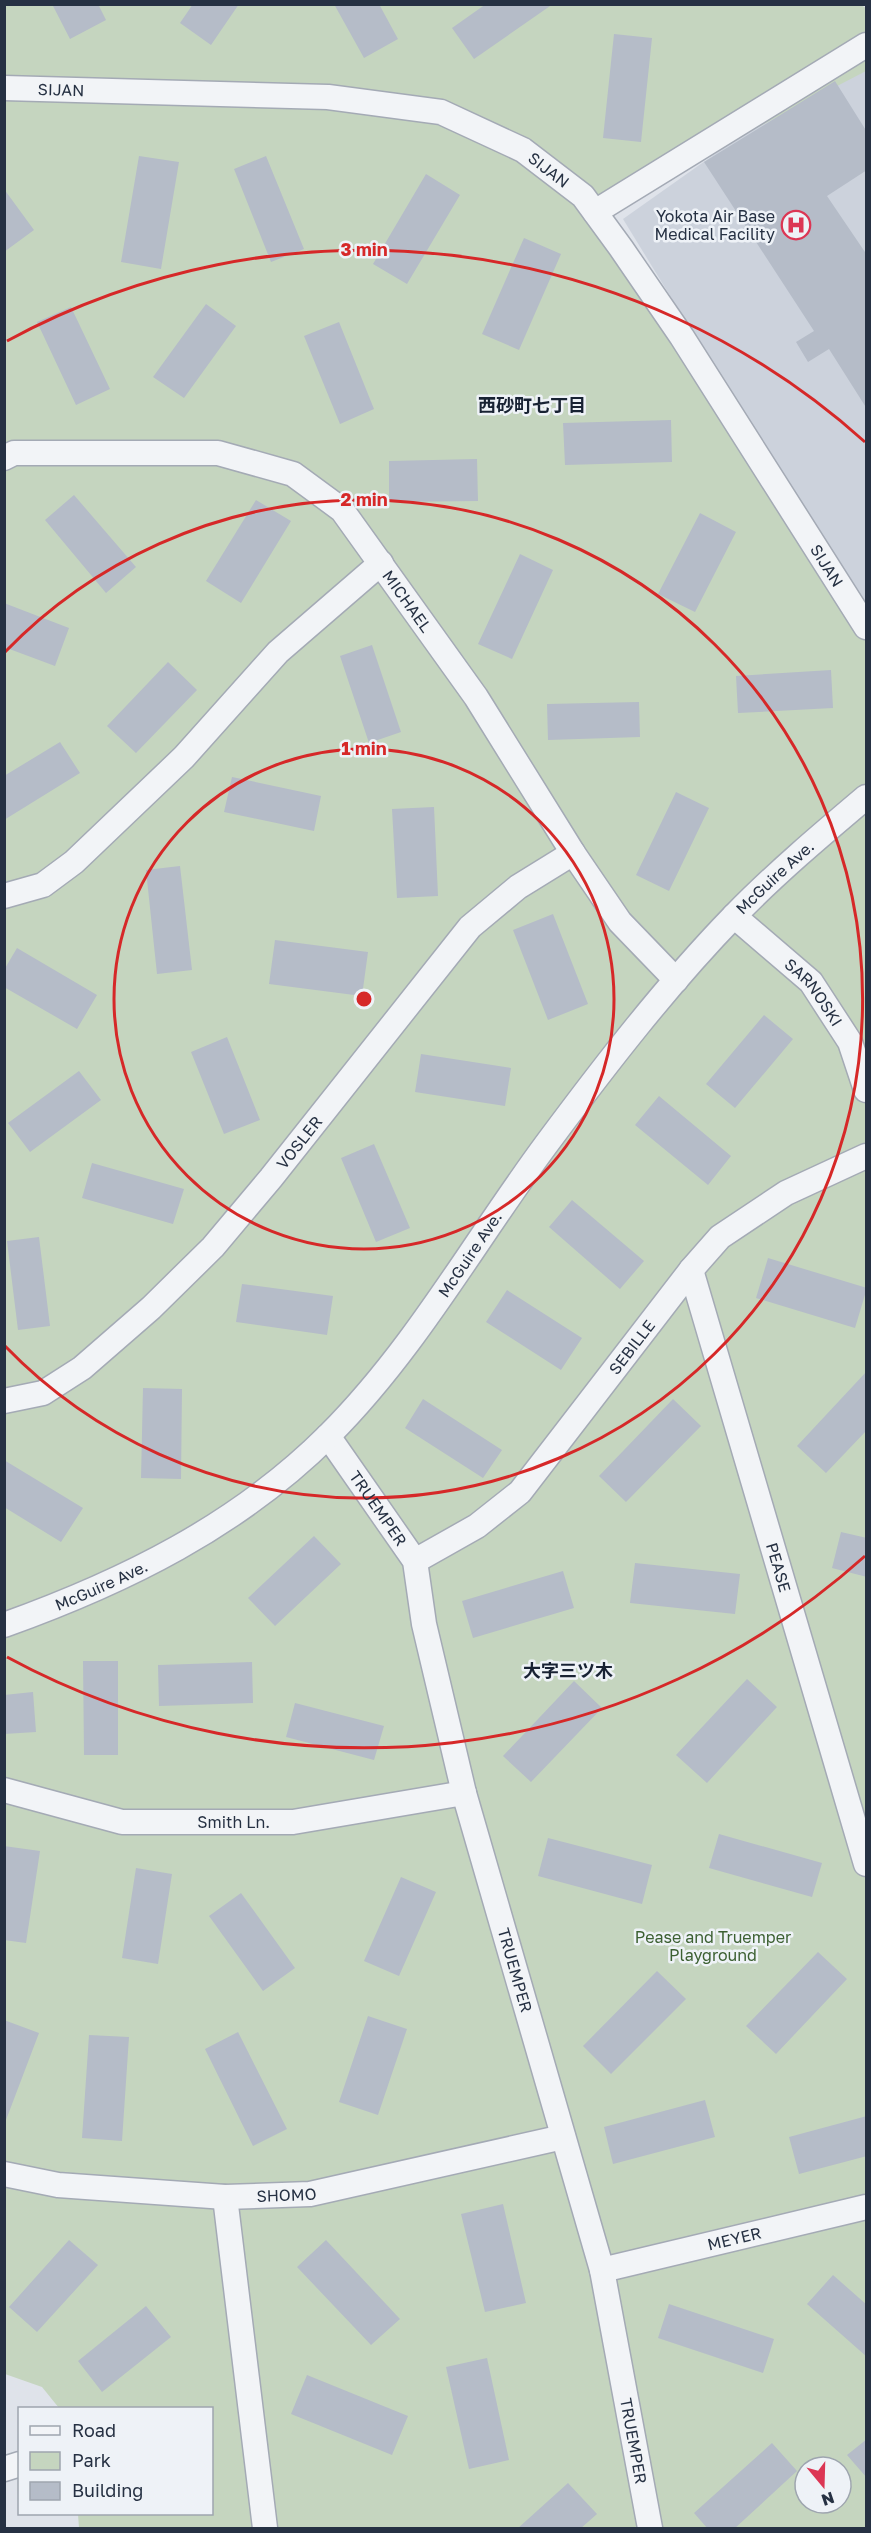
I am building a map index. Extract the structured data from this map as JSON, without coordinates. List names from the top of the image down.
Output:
{
  "streets": {
    "street": [
      "SIJAN",
      "MICHAEL",
      "McGuire Ave.",
      "SARNOSKI",
      "VOSLER",
      "SEBILLE",
      "TRUEMPER",
      "PEASE",
      "Smith Ln.",
      "SHOMO",
      "MEYER"
    ]
  },
  "crossings": [
    ["MICHAEL", "McGuire Ave."],
    ["MICHAEL", "VOSLER"],
    ["McGuire Ave.", "SARNOSKI"],
    ["McGuire Ave.", "TRUEMPER"],
    ["SEBILLE", "TRUEMPER"],
    ["SEBILLE", "PEASE"],
    ["TRUEMPER", "Smith Ln."],
    ["TRUEMPER", "SHOMO"],
    ["TRUEMPER", "MEYER"]
  ],
  "districts": ["西砂町七丁目", "大字三ツ木"],
  "parks": ["Pease and Truemper Playground"],
  "places": {
    "hospital": ["Yokota Air Base Medical Facility"]
  },
  "legend": ["Road", "Park", "Building"],
  "north": "bottom",
  "rings": ["3 min", "2 min", "1 min"]
}
